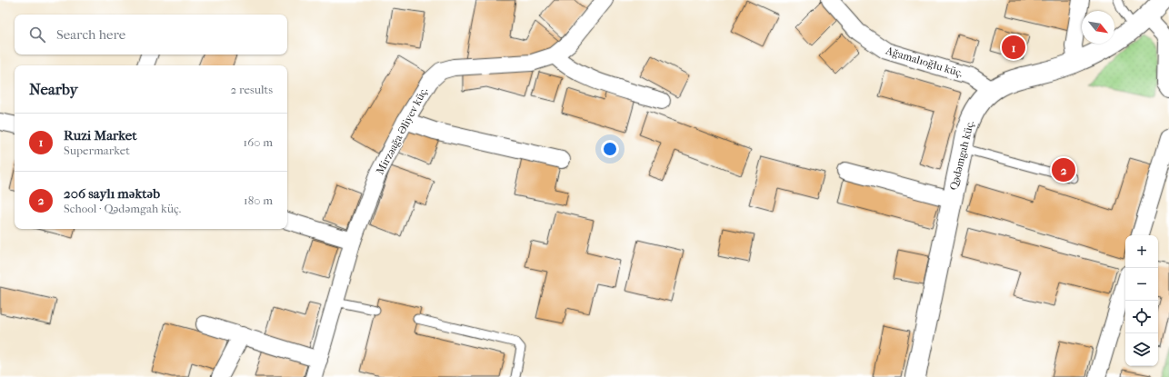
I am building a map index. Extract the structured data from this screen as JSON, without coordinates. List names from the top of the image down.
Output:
{
  "streets": {
    "street": ["Ağamalıoğlu küç.", "Mirzəağa Əliyev küç.", "Qədəmgah küç."]
  },
  "crossings": [
    ["Ağamalıoğlu küç.", "Qədəmgah küç."]
  ],
  "north": "bottom right",
  "page": {
    "search": "Search here",
    "pins": ["1", "2"],
    "heading": ["Nearby", "2 results"],
    "list": [
      {
        "mark": "1",
        "name": "Ruzi Market",
        "note": "Supermarket",
        "value": "160 m"
      },
      {
        "mark": "2",
        "name": "206 saylı məktəb",
        "note": "School · Qədəmgah küç.",
        "value": "180 m"
      }
    ],
    "map_buttons": ["+", "−"]
  }
}
